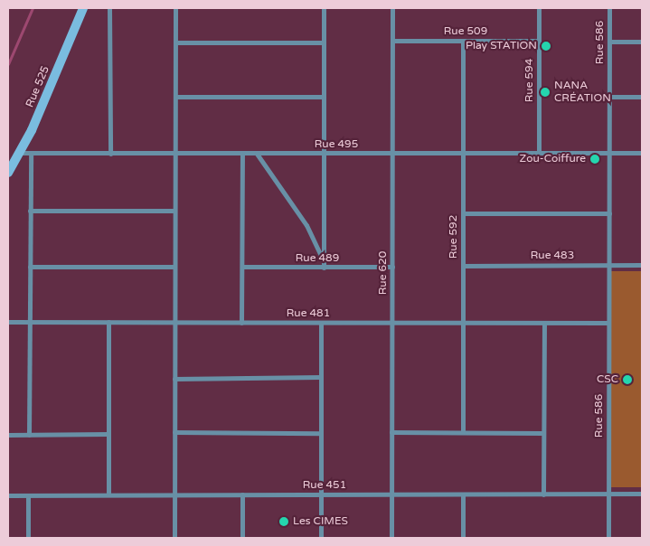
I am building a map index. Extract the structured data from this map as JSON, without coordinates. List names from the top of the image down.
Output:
{
  "streets": {
    "main road": ["Rue 525"],
    "street": [
      "Rue 509",
      "Rue 586",
      "Rue 594",
      "Rue 495",
      "Rue 592",
      "Rue 483",
      "Rue 489",
      "Rue 620",
      "Rue 481",
      "Rue 451"
    ]
  },
  "crossings": [
    ["Rue 509", "Rue 594"],
    ["Rue 509", "Rue 592"],
    ["Rue 509", "Rue 620"],
    ["Rue 586", "Rue 495"],
    ["Rue 586", "Rue 483"],
    ["Rue 586", "Rue 481"],
    ["Rue 586", "Rue 451"],
    ["Rue 594", "Rue 495"],
    ["Rue 525", "Rue 495"],
    ["Rue 495", "Rue 592"],
    ["Rue 495", "Rue 620"],
    ["Rue 592", "Rue 483"],
    ["Rue 592", "Rue 481"],
    ["Rue 489", "Rue 620"],
    ["Rue 620", "Rue 481"],
    ["Rue 620", "Rue 451"]
  ],
  "places": [
    "Play STATION",
    "NANA CRÉATION",
    "Zou-Coiffure",
    "CSC",
    "Les CIMES"
  ]
}
